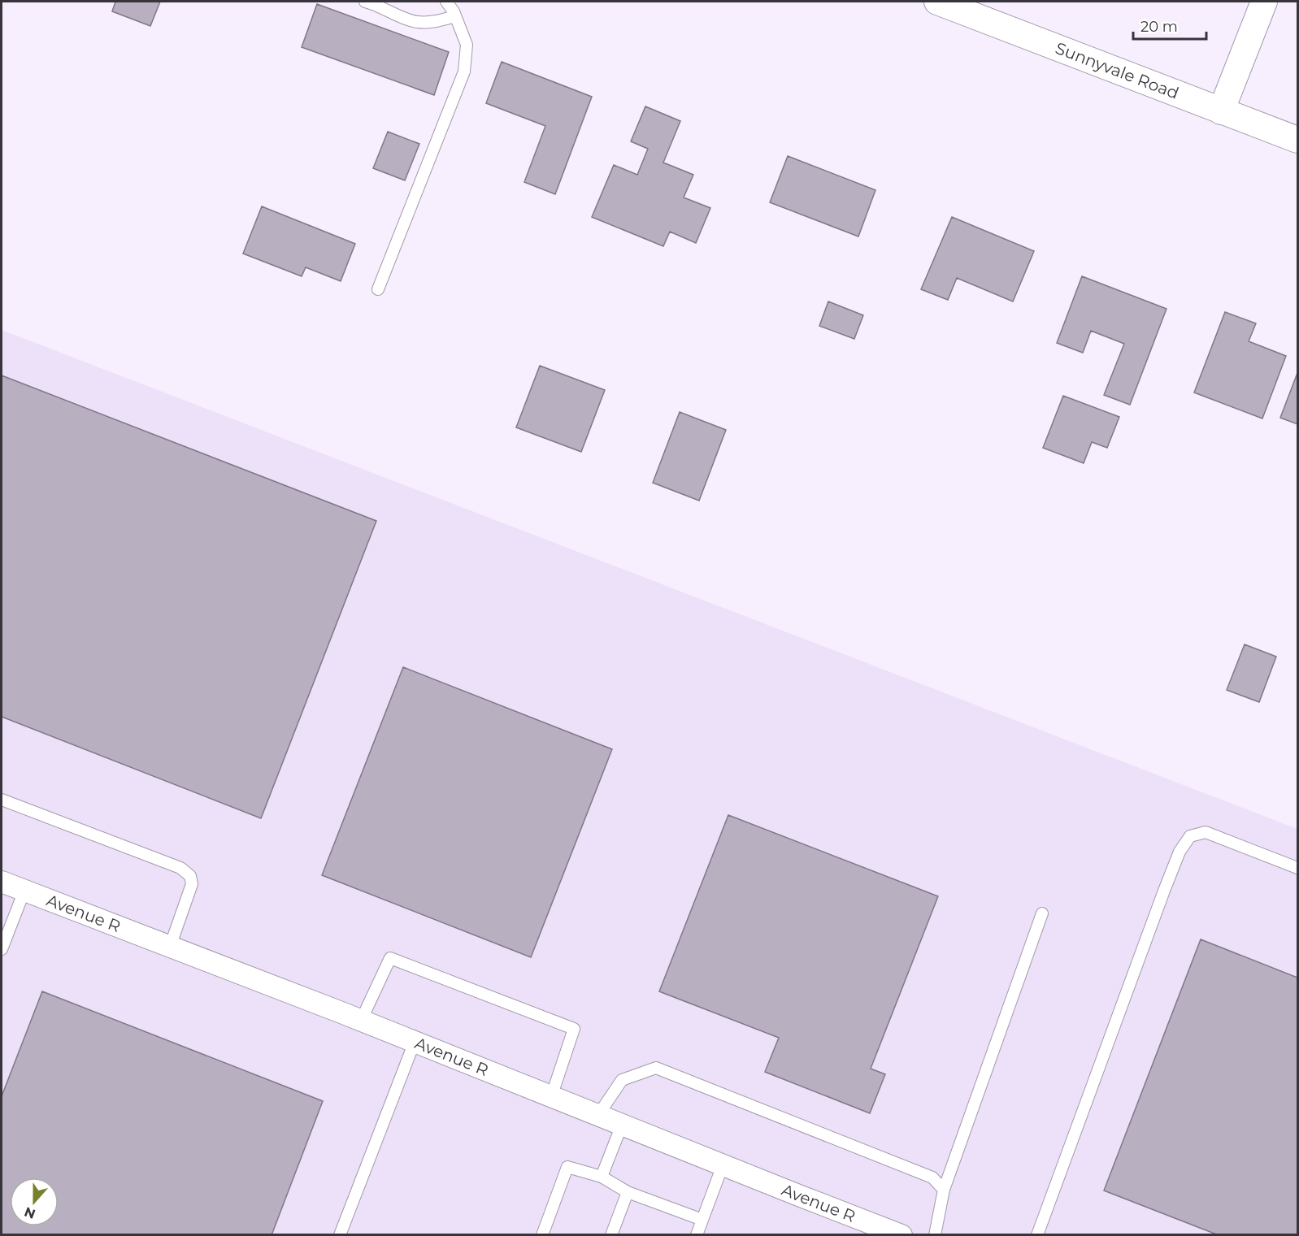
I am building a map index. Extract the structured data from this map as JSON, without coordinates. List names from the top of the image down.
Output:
{
  "streets": {
    "street": ["Sunnyvale Road", "Avenue R"]
  },
  "scale_bar": "20 m",
  "north": "bottom"
}
